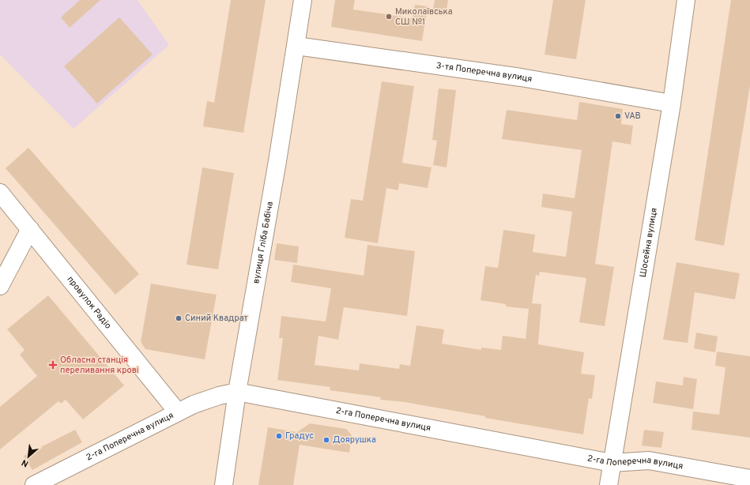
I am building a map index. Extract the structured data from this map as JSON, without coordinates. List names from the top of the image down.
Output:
{
  "streets": {
    "street": [
      "3-тя Поперечна вулиця",
      "вулиця Гліба Бабіча",
      "Шосейна вулиця",
      "провулок Радіо",
      "2-га Поперечна вулиця"
    ]
  },
  "crossings": [
    ["3-тя Поперечна вулиця", "вулиця Гліба Бабіча"],
    ["3-тя Поперечна вулиця", "Шосейна вулиця"],
    ["вулиця Гліба Бабіча", "2-га Поперечна вулиця"],
    ["Шосейна вулиця", "2-га Поперечна вулиця"],
    ["провулок Радіо", "2-га Поперечна вулиця"]
  ],
  "places": {
    "other": [
      "Миколаївська СШ №1",
      "VAB",
      "Синий Квадрат",
      "Градус",
      "Доярушка"
    ],
    "health": ["Обласна станція переливання крові"]
  },
  "north": "bottom left"
}
